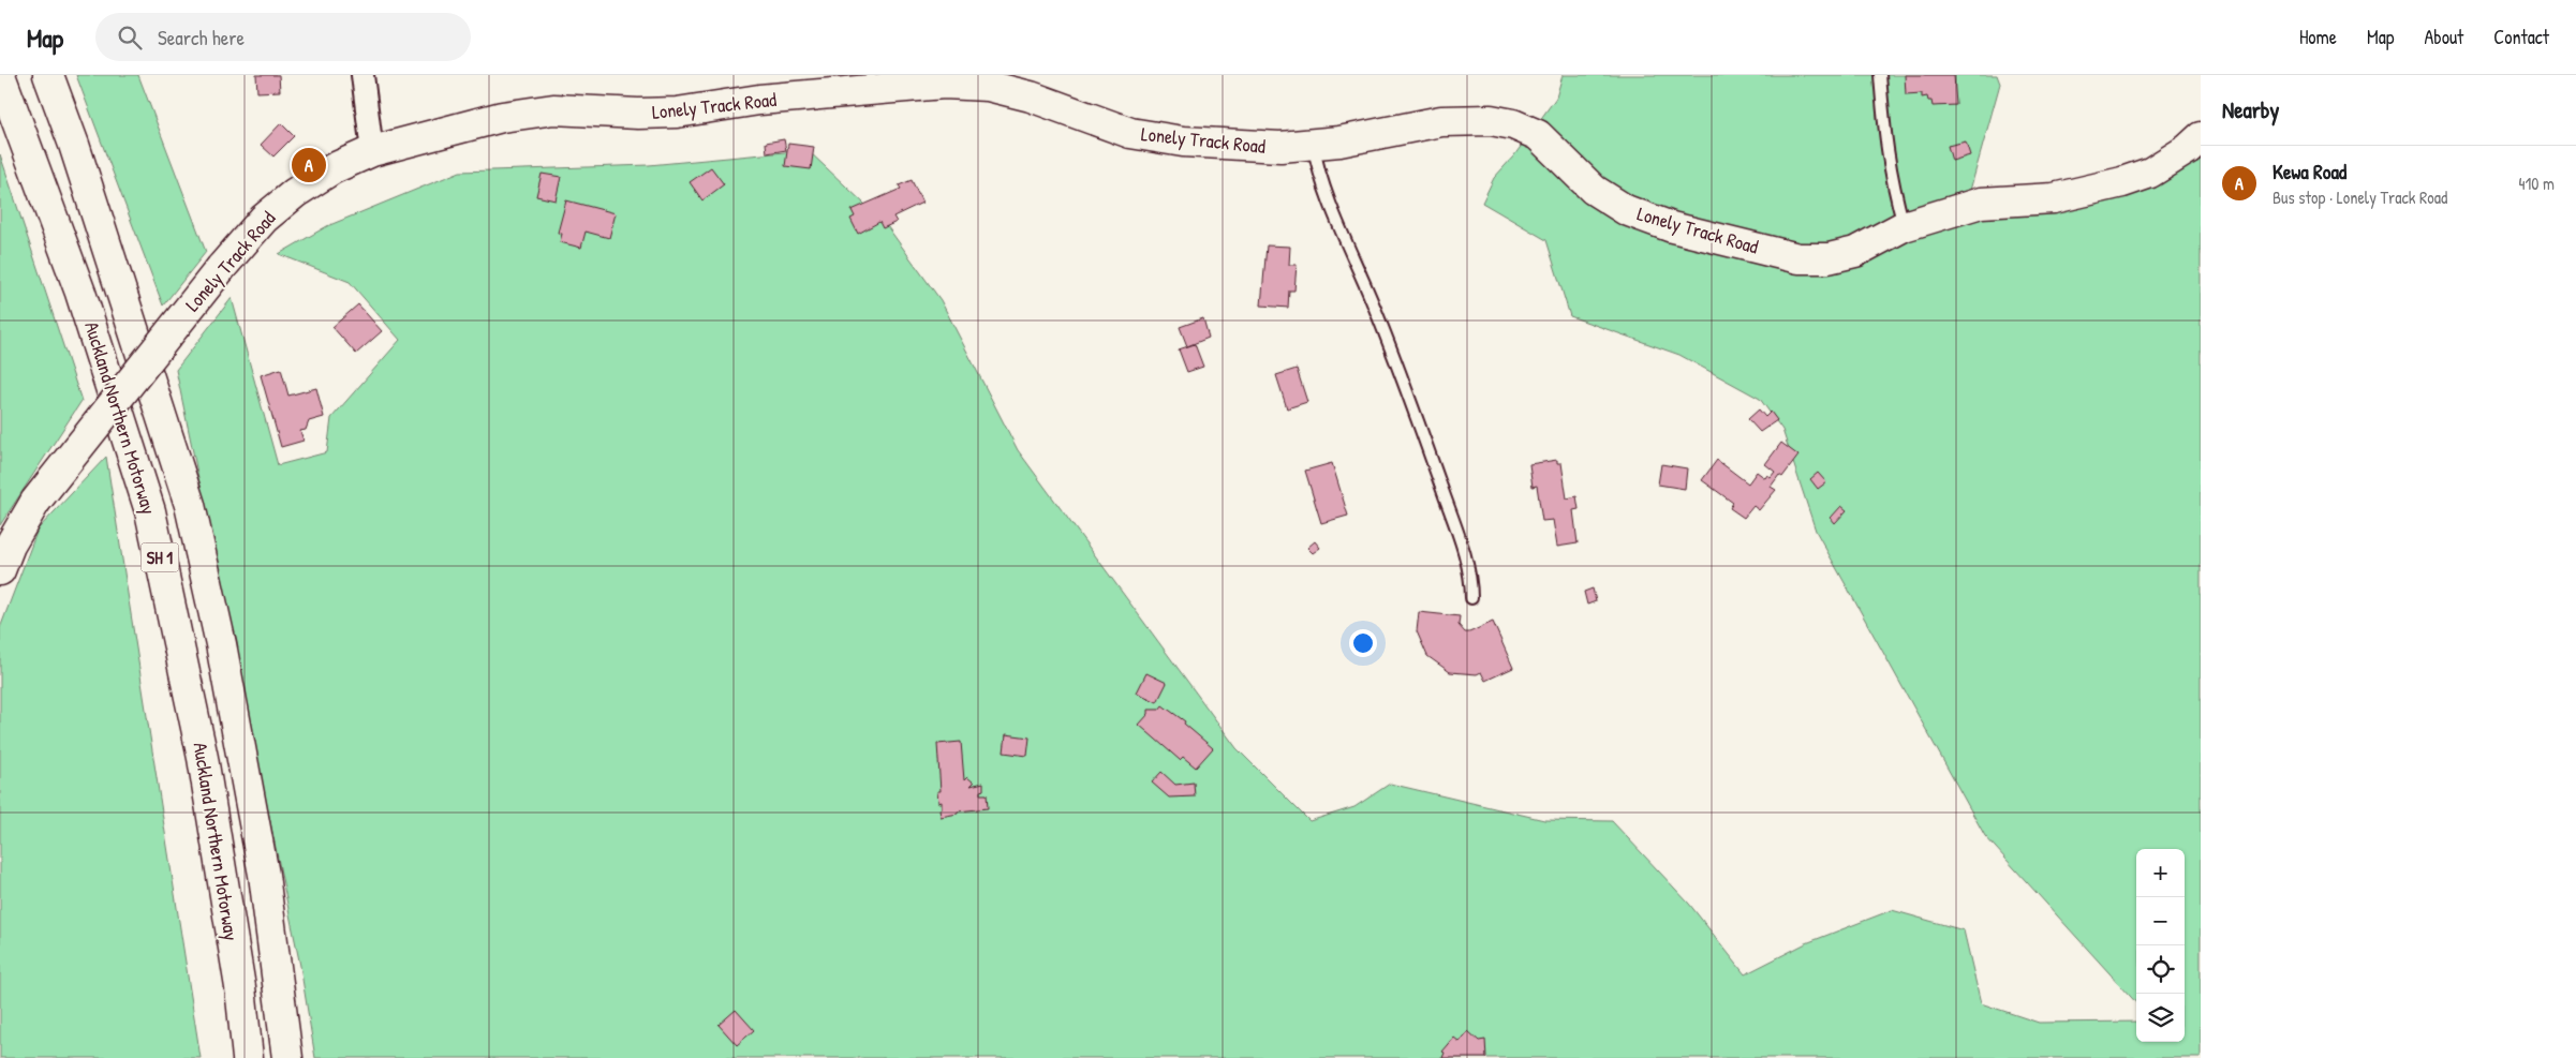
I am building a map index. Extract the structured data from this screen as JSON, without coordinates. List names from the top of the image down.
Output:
{
  "streets": {
    "main road": ["Lonely Track Road", "Auckland Northern Motorway", "SH 1"]
  },
  "page": {
    "header": "Map",
    "search": "Search here",
    "nav": [
      "Home",
      "Map",
      "About",
      "Contact"
    ],
    "heading": "Nearby",
    "list": [
      {
        "mark": "A",
        "name": "Kewa Road",
        "note": "Bus stop · Lonely Track Road",
        "value": "410 m"
      }
    ],
    "pins": "A",
    "map_buttons": ["+", "−"]
  }
}
